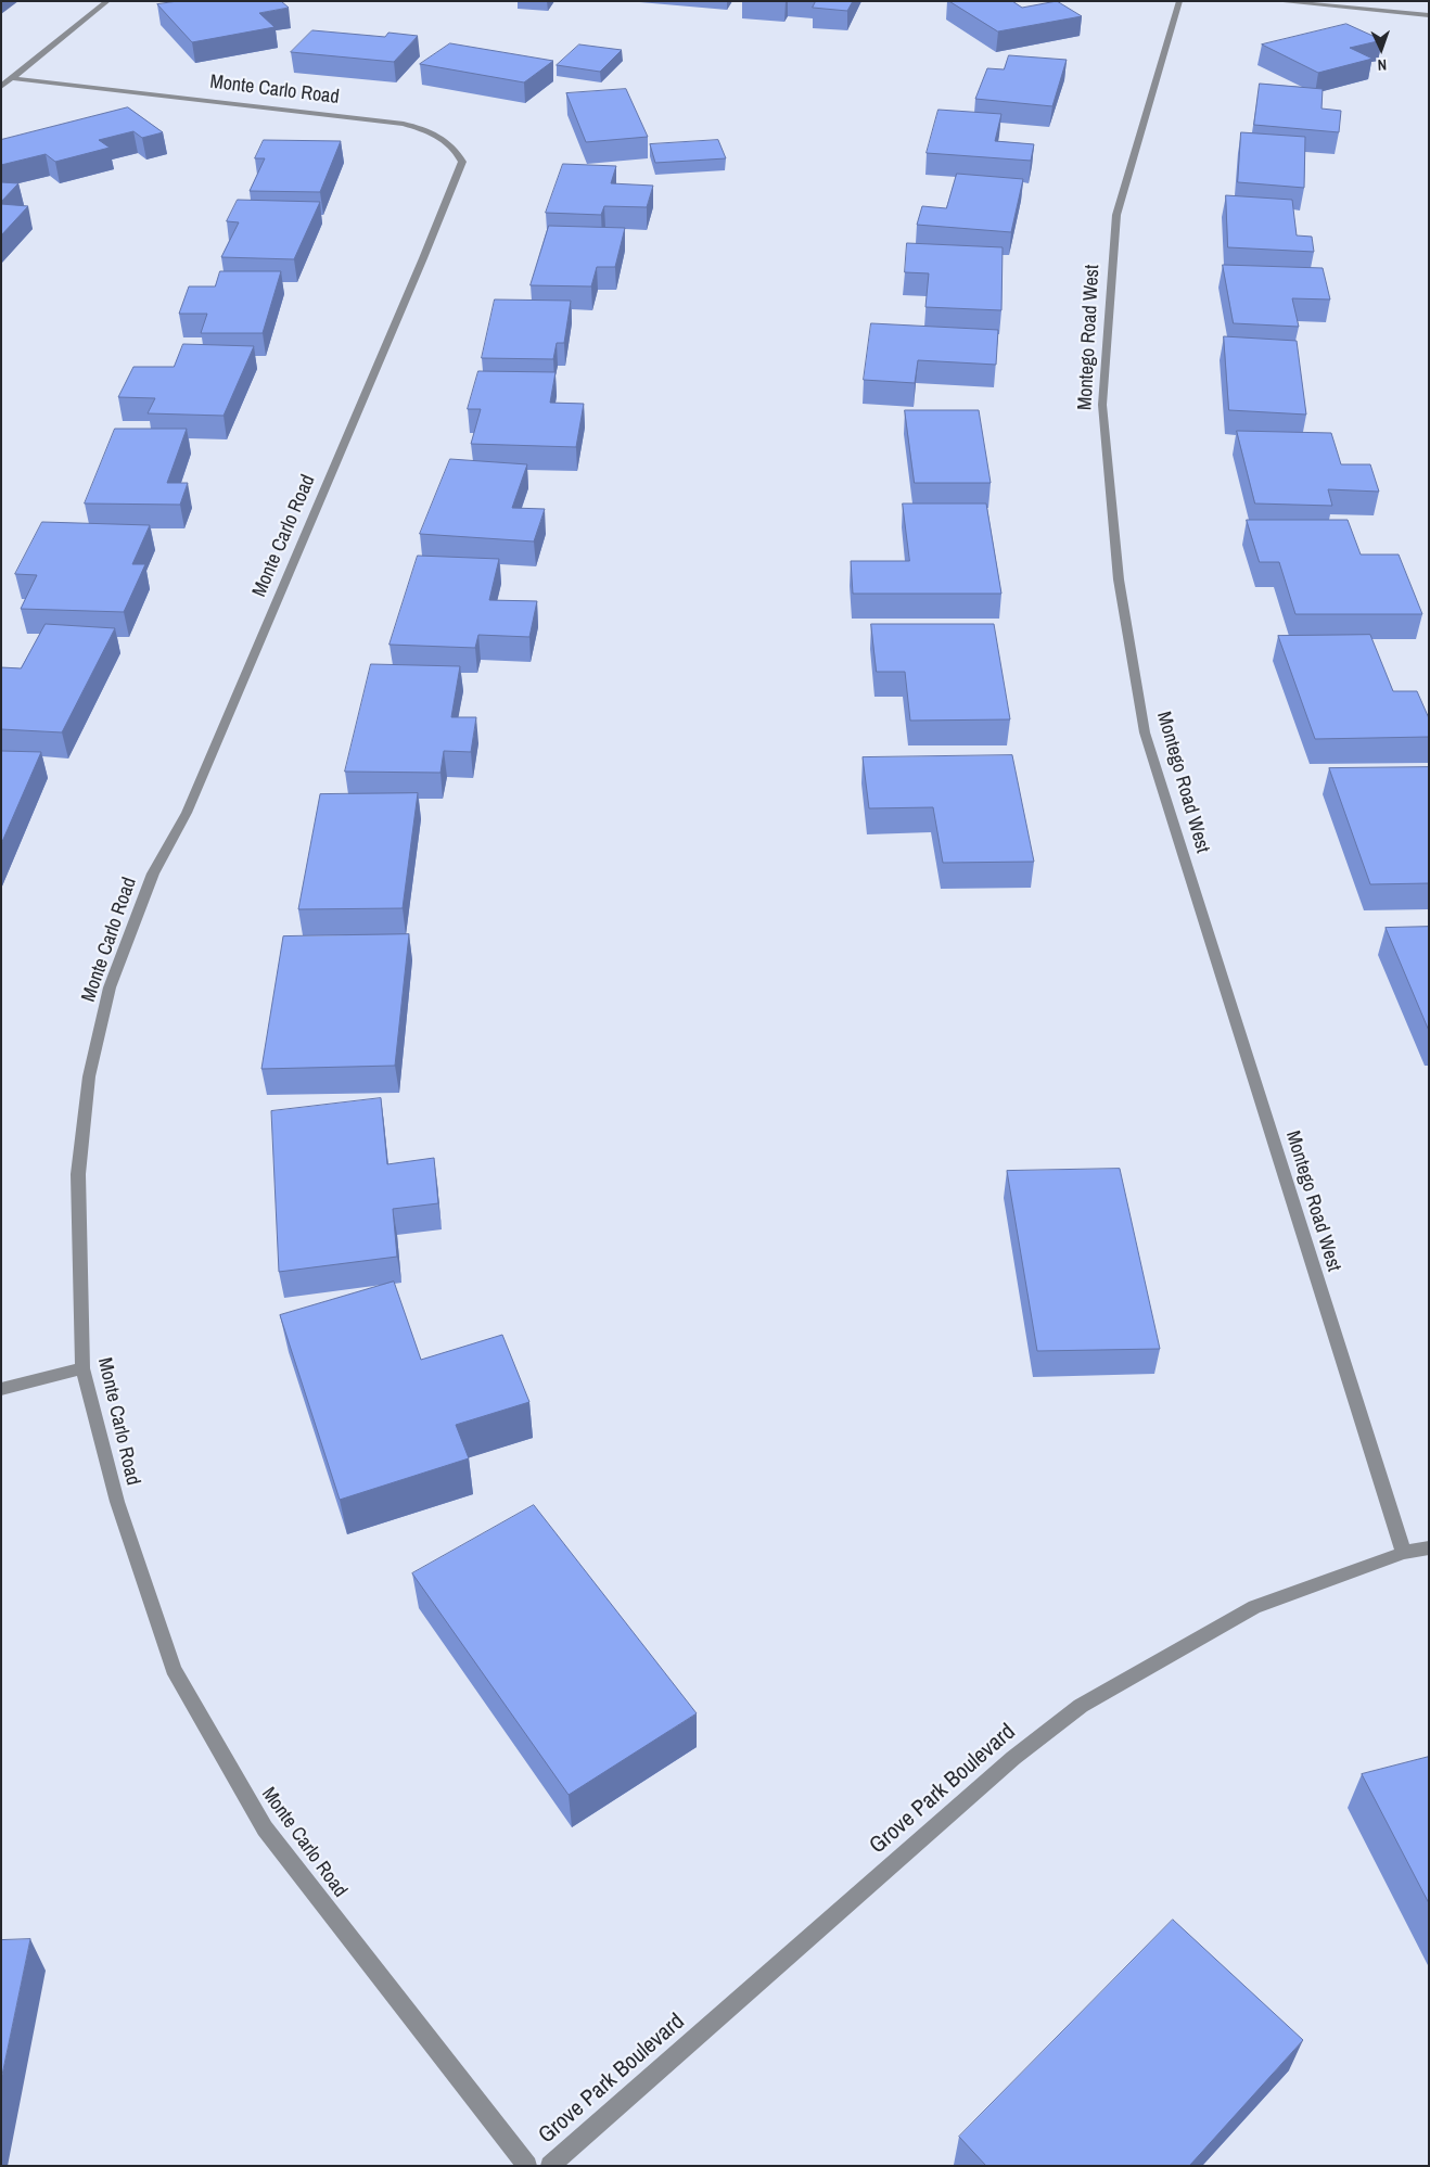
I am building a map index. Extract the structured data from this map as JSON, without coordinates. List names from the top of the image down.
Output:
{
  "streets": {
    "street": ["Monte Carlo Road", "Montego Road West", "Grove Park Boulevard"]
  },
  "crossings": [
    ["Montego Road West", "Grove Park Boulevard"]
  ],
  "north": "bottom"
}
